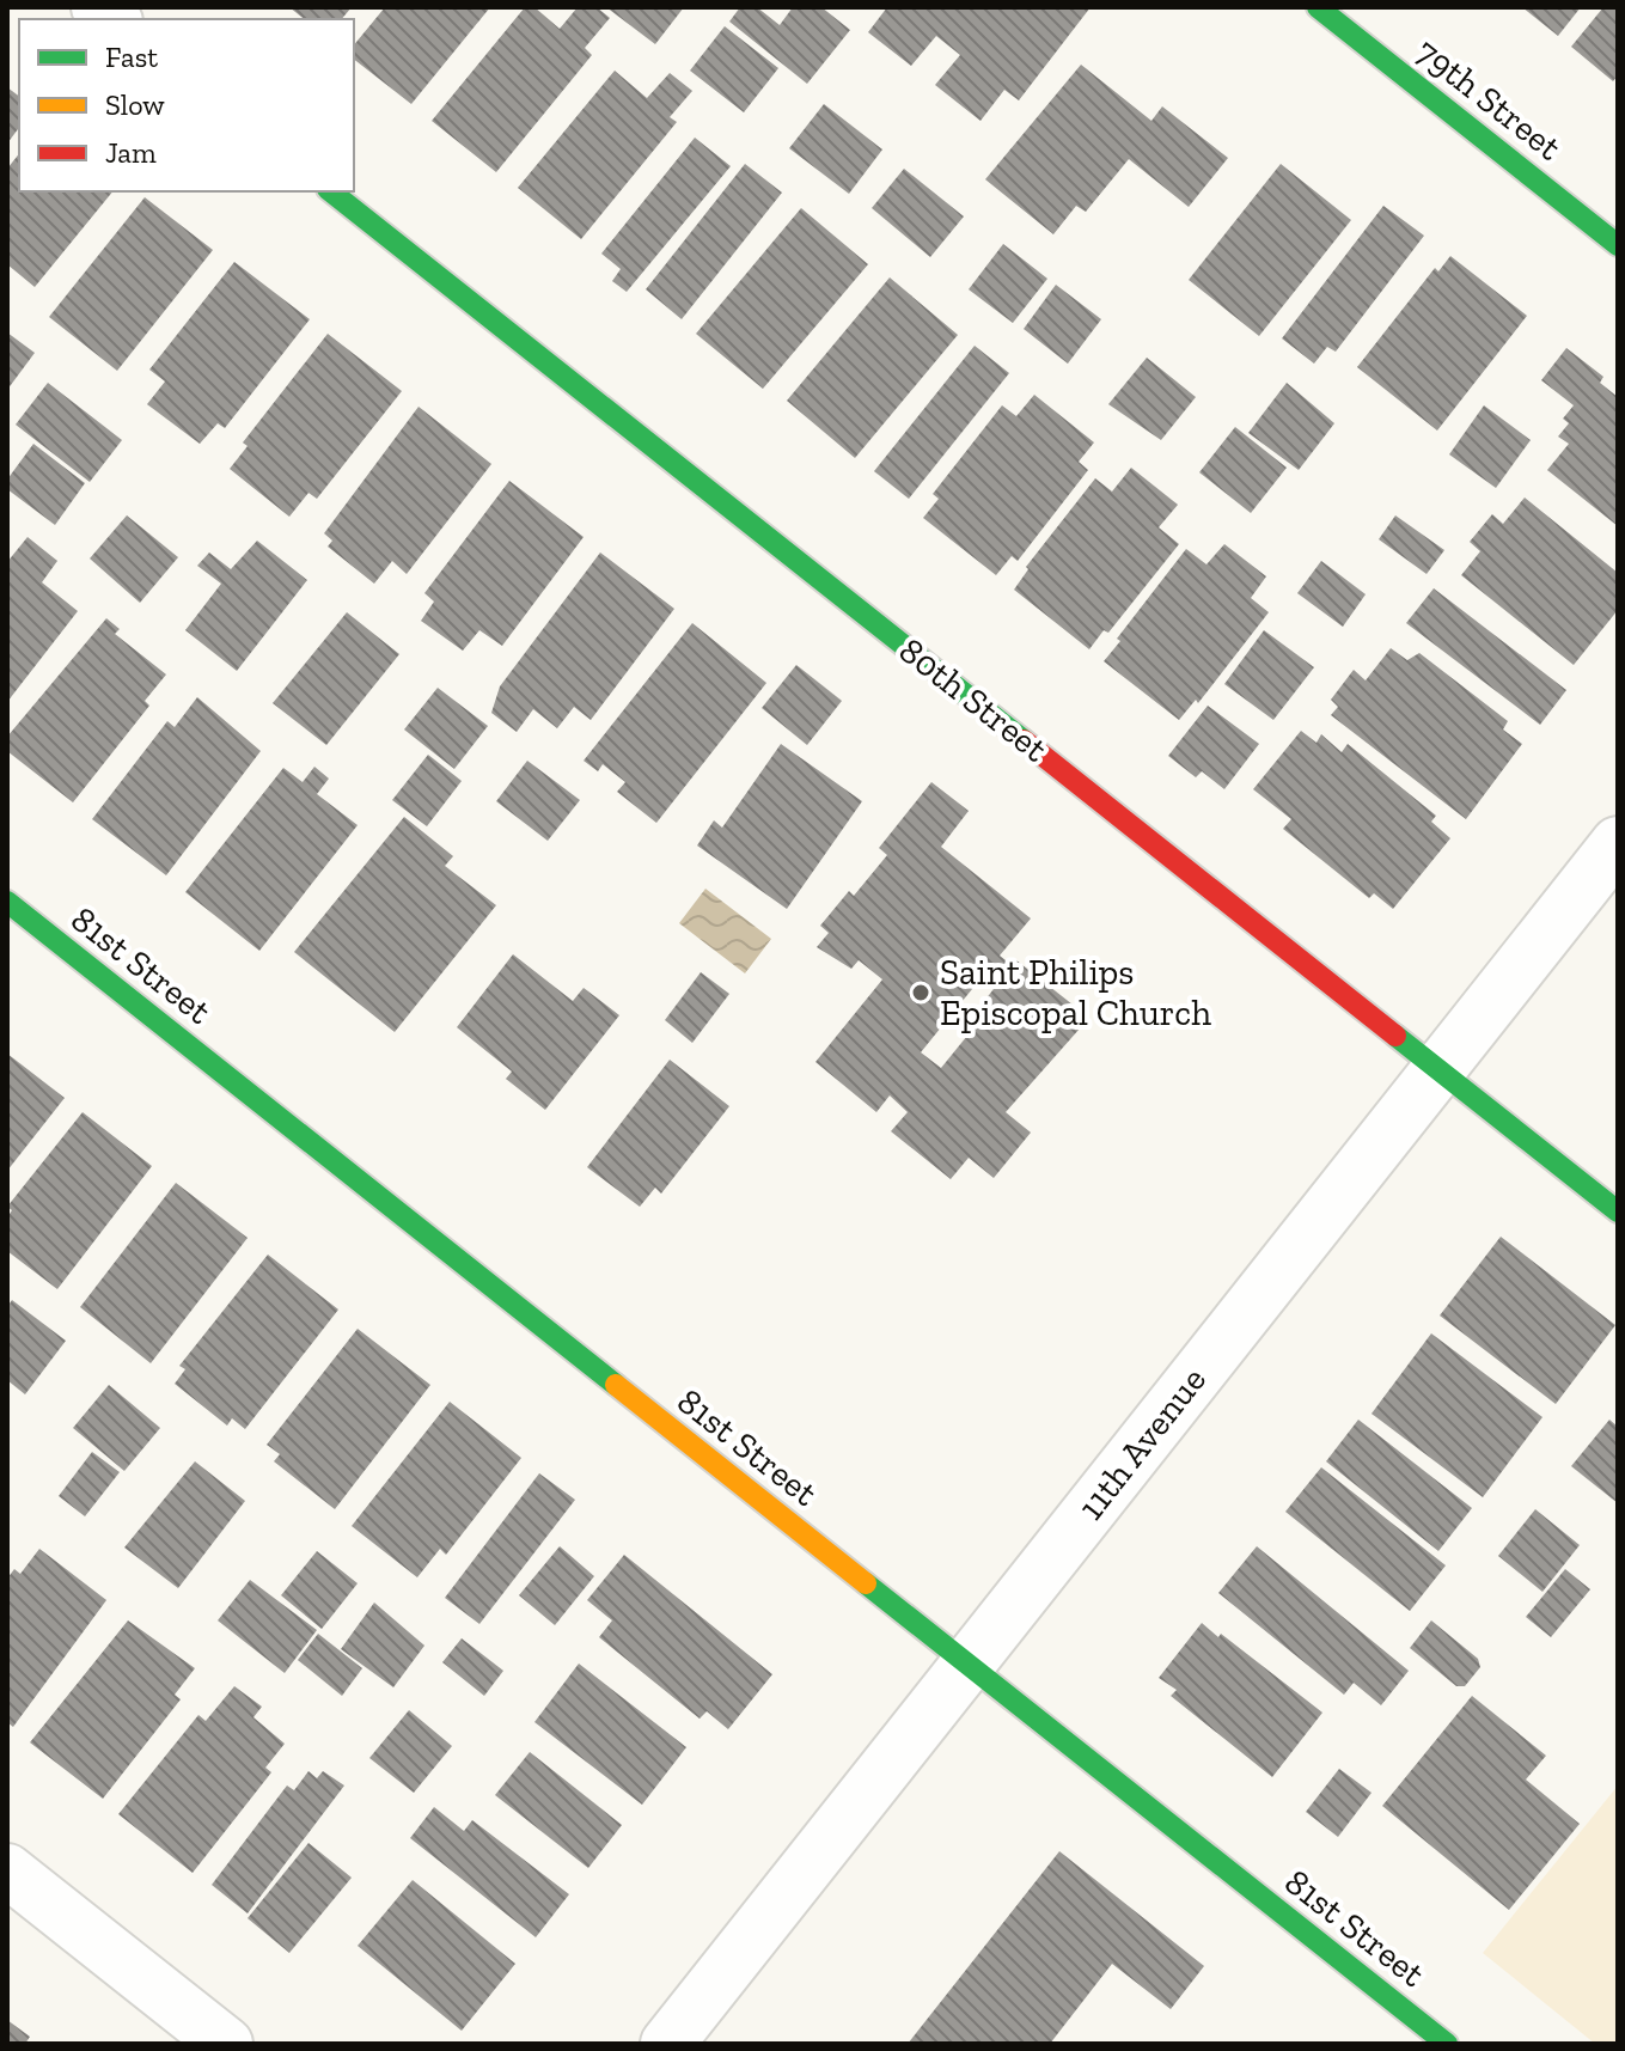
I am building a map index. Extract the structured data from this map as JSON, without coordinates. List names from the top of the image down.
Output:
{
  "streets": {
    "street": [
      "79th Street",
      "80th Street",
      "81st Street",
      "11th Avenue"
    ]
  },
  "crossings": [
    ["80th Street", "11th Avenue"],
    ["81st Street", "11th Avenue"]
  ],
  "places": ["Saint Philips Episcopal Church"],
  "legend": ["Fast", "Slow", "Jam"]
}
